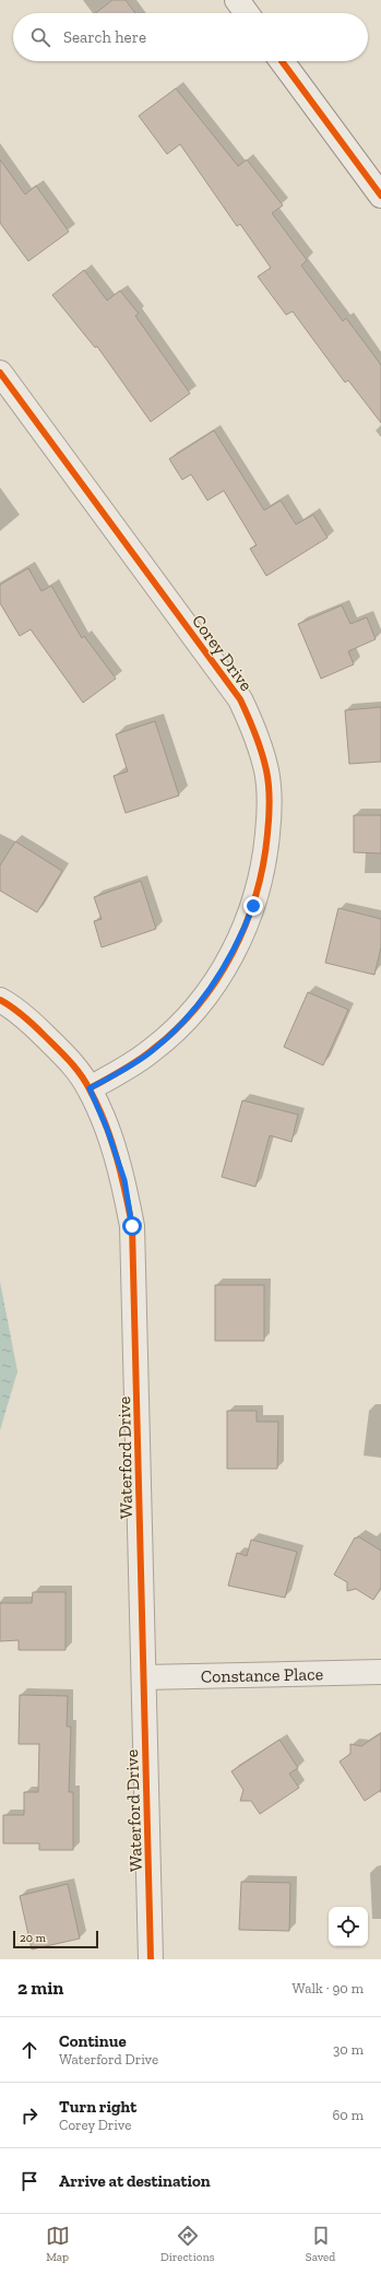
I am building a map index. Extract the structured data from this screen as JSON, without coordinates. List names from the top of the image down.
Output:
{
  "streets": {
    "street": ["Corey Drive", "Waterford Drive", "Constance Place"]
  },
  "crossings": [
    ["Corey Drive", "Waterford Drive"],
    ["Waterford Drive", "Constance Place"]
  ],
  "scale_bar": "20 m",
  "page": {
    "search": "Search here",
    "scale": "20 m",
    "heading": ["2 min", "Walk · 90 m"],
    "list": [
      ["Continue", "Waterford Drive", "30 m"],
      ["Turn right", "Corey Drive", "60 m"],
      "Arrive at destination"
    ],
    "nav": ["Map", "Directions", "Saved"]
  }
}
